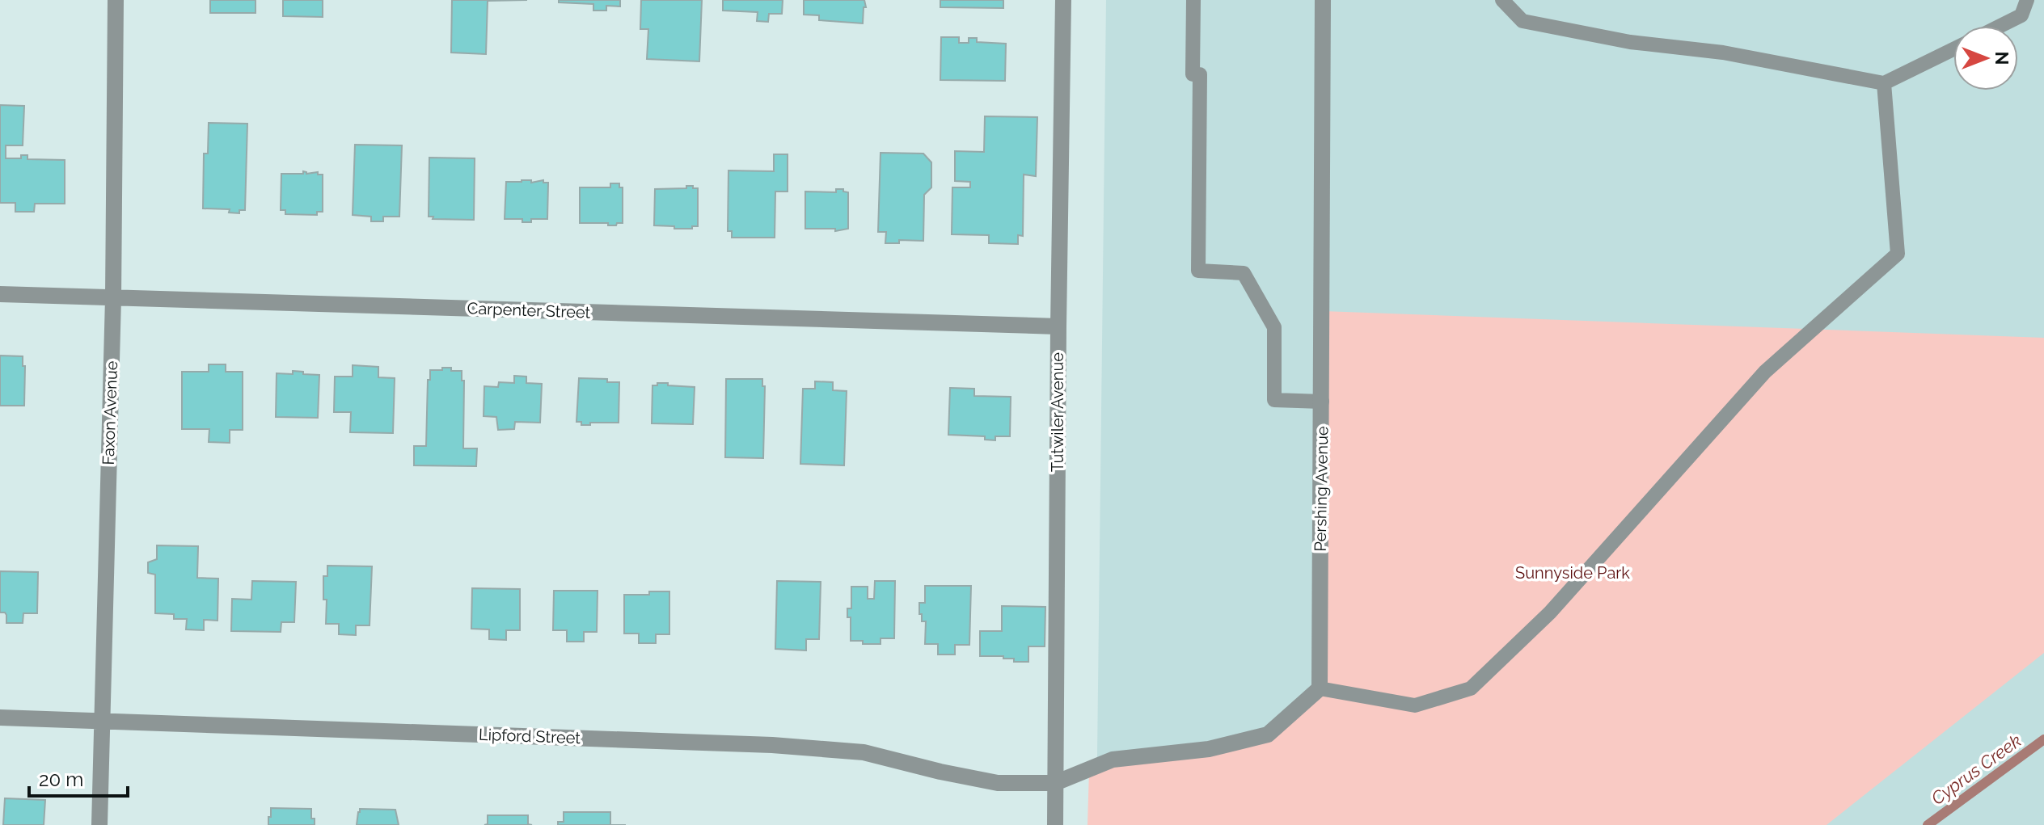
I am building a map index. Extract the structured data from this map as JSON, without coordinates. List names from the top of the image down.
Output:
{
  "streets": {
    "street": [
      "Carpenter Street",
      "Tutwiler Avenue",
      "Faxon Avenue",
      "Pershing Avenue",
      "Lipford Street"
    ]
  },
  "crossings": [
    ["Carpenter Street", "Tutwiler Avenue"],
    ["Carpenter Street", "Faxon Avenue"],
    ["Tutwiler Avenue", "Lipford Street"],
    ["Faxon Avenue", "Lipford Street"]
  ],
  "water": ["Cyprus Creek"],
  "parks": ["Sunnyside Park"],
  "scale_bar": "20 m",
  "north": "right"
}
